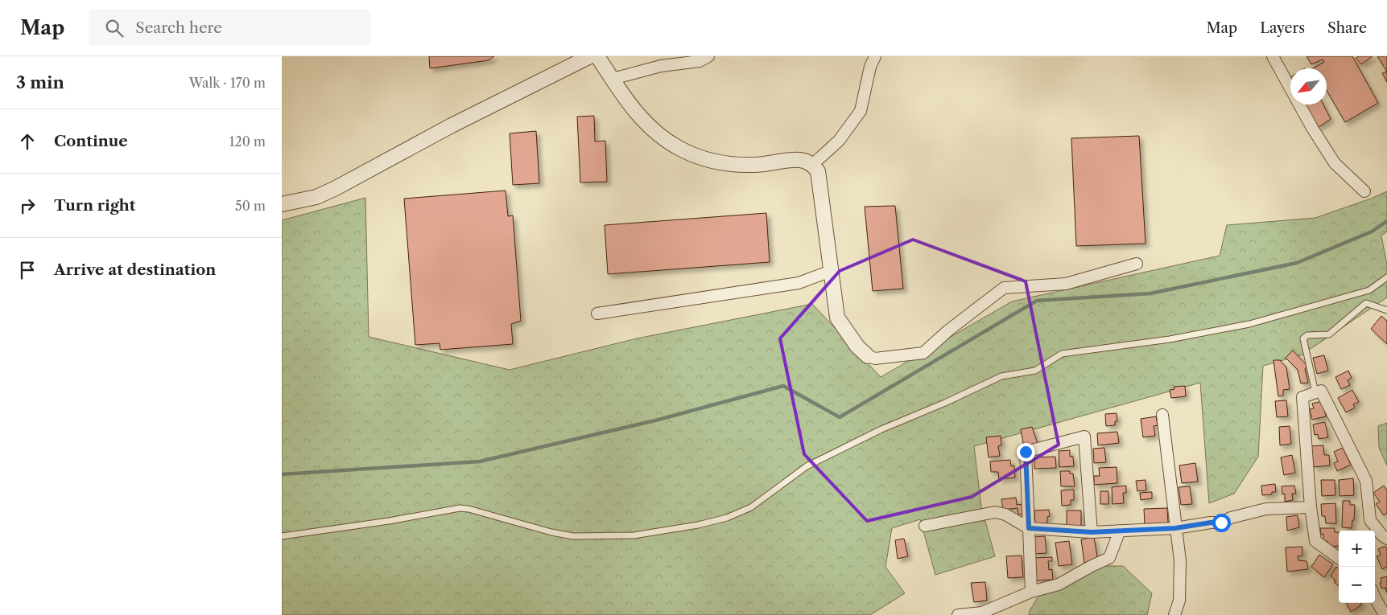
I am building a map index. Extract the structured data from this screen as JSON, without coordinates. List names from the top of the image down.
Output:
{
  "north": "bottom left",
  "page": {
    "header": "Map",
    "search": "Search here",
    "nav": ["Map", "Layers", "Share"],
    "heading": ["3 min", "Walk · 170 m"],
    "list": [
      ["Continue", "120 m"],
      ["Turn right", "50 m"],
      "Arrive at destination"
    ],
    "map_buttons": ["+", "−"]
  }
}
